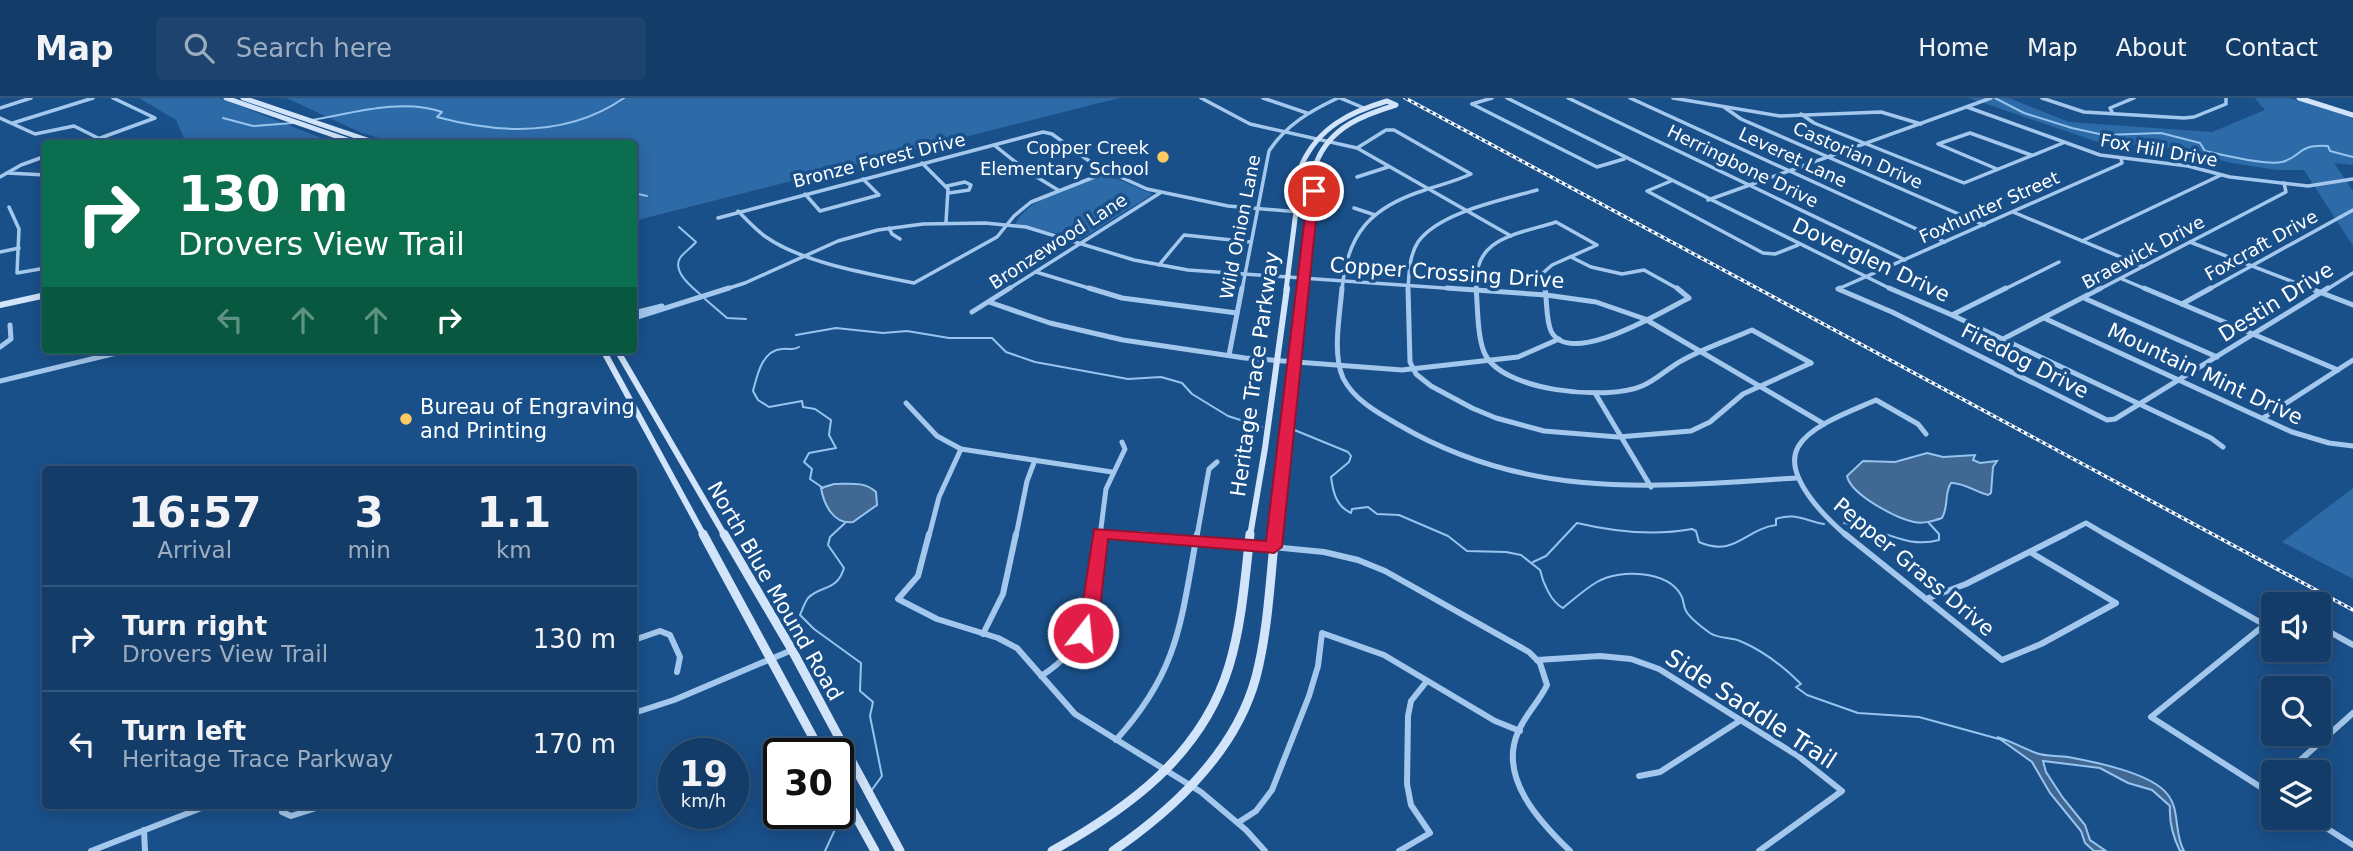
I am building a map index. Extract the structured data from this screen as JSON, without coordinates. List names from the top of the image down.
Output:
{
  "streets": {
    "street": [
      "Fox Hill Drive",
      "Castorian Drive",
      "Leveret Lane",
      "Bronze Forest Drive",
      "Herringbone Drive",
      "Foxhunter Street",
      "Wild Onion Lane",
      "Bronzewood Lane",
      "Foxcraft Drive",
      "Braewick Drive",
      "Doverglen Drive",
      "Copper Crossing Drive",
      "Destin Drive",
      "Firedog Drive",
      "Heritage Trace Parkway",
      "Mountain Mint Drive",
      "Pepper Grass Drive",
      "North Blue Mound Road",
      "Side Saddle Trail"
    ]
  },
  "crossings": [
    ["Fox Hill Drive", "Foxhunter Street"],
    ["Fox Hill Drive", "Braewick Drive"],
    ["Castorian Drive", "Foxhunter Street"],
    ["Leveret Lane", "Foxhunter Street"],
    ["Herringbone Drive", "Foxhunter Street"],
    ["Foxhunter Street", "Doverglen Drive"],
    ["Foxhunter Street", "Firedog Drive"],
    ["Wild Onion Lane", "Copper Crossing Drive"],
    ["Bronzewood Lane", "Copper Crossing Drive"],
    ["Braewick Drive", "Doverglen Drive"],
    ["Braewick Drive", "Mountain Mint Drive"],
    ["Doverglen Drive", "Destin Drive"],
    ["Doverglen Drive", "Firedog Drive"],
    ["Copper Crossing Drive", "Heritage Trace Parkway"],
    ["Destin Drive", "Firedog Drive"],
    ["Destin Drive", "Mountain Mint Drive"]
  ],
  "places": ["Copper Creek Elementary School", "Bureau of Engraving and Printing"],
  "page": {
    "header": "Map",
    "search": "Search here",
    "nav": [
      "Home",
      "Map",
      "About",
      "Contact"
    ],
    "turn": ["130 m", "Drovers View Trail"],
    "eta": [
      "16:57",
      "Arrival",
      "3",
      "min",
      "1.1",
      "km"
    ],
    "list": [
      {
        "name": "Turn right",
        "note": "Drovers View Trail",
        "value": "130 m"
      },
      {
        "name": "Turn left",
        "note": "Heritage Trace Parkway",
        "value": "170 m"
      }
    ],
    "speed": "19 km/h",
    "limit": "30"
  }
}
